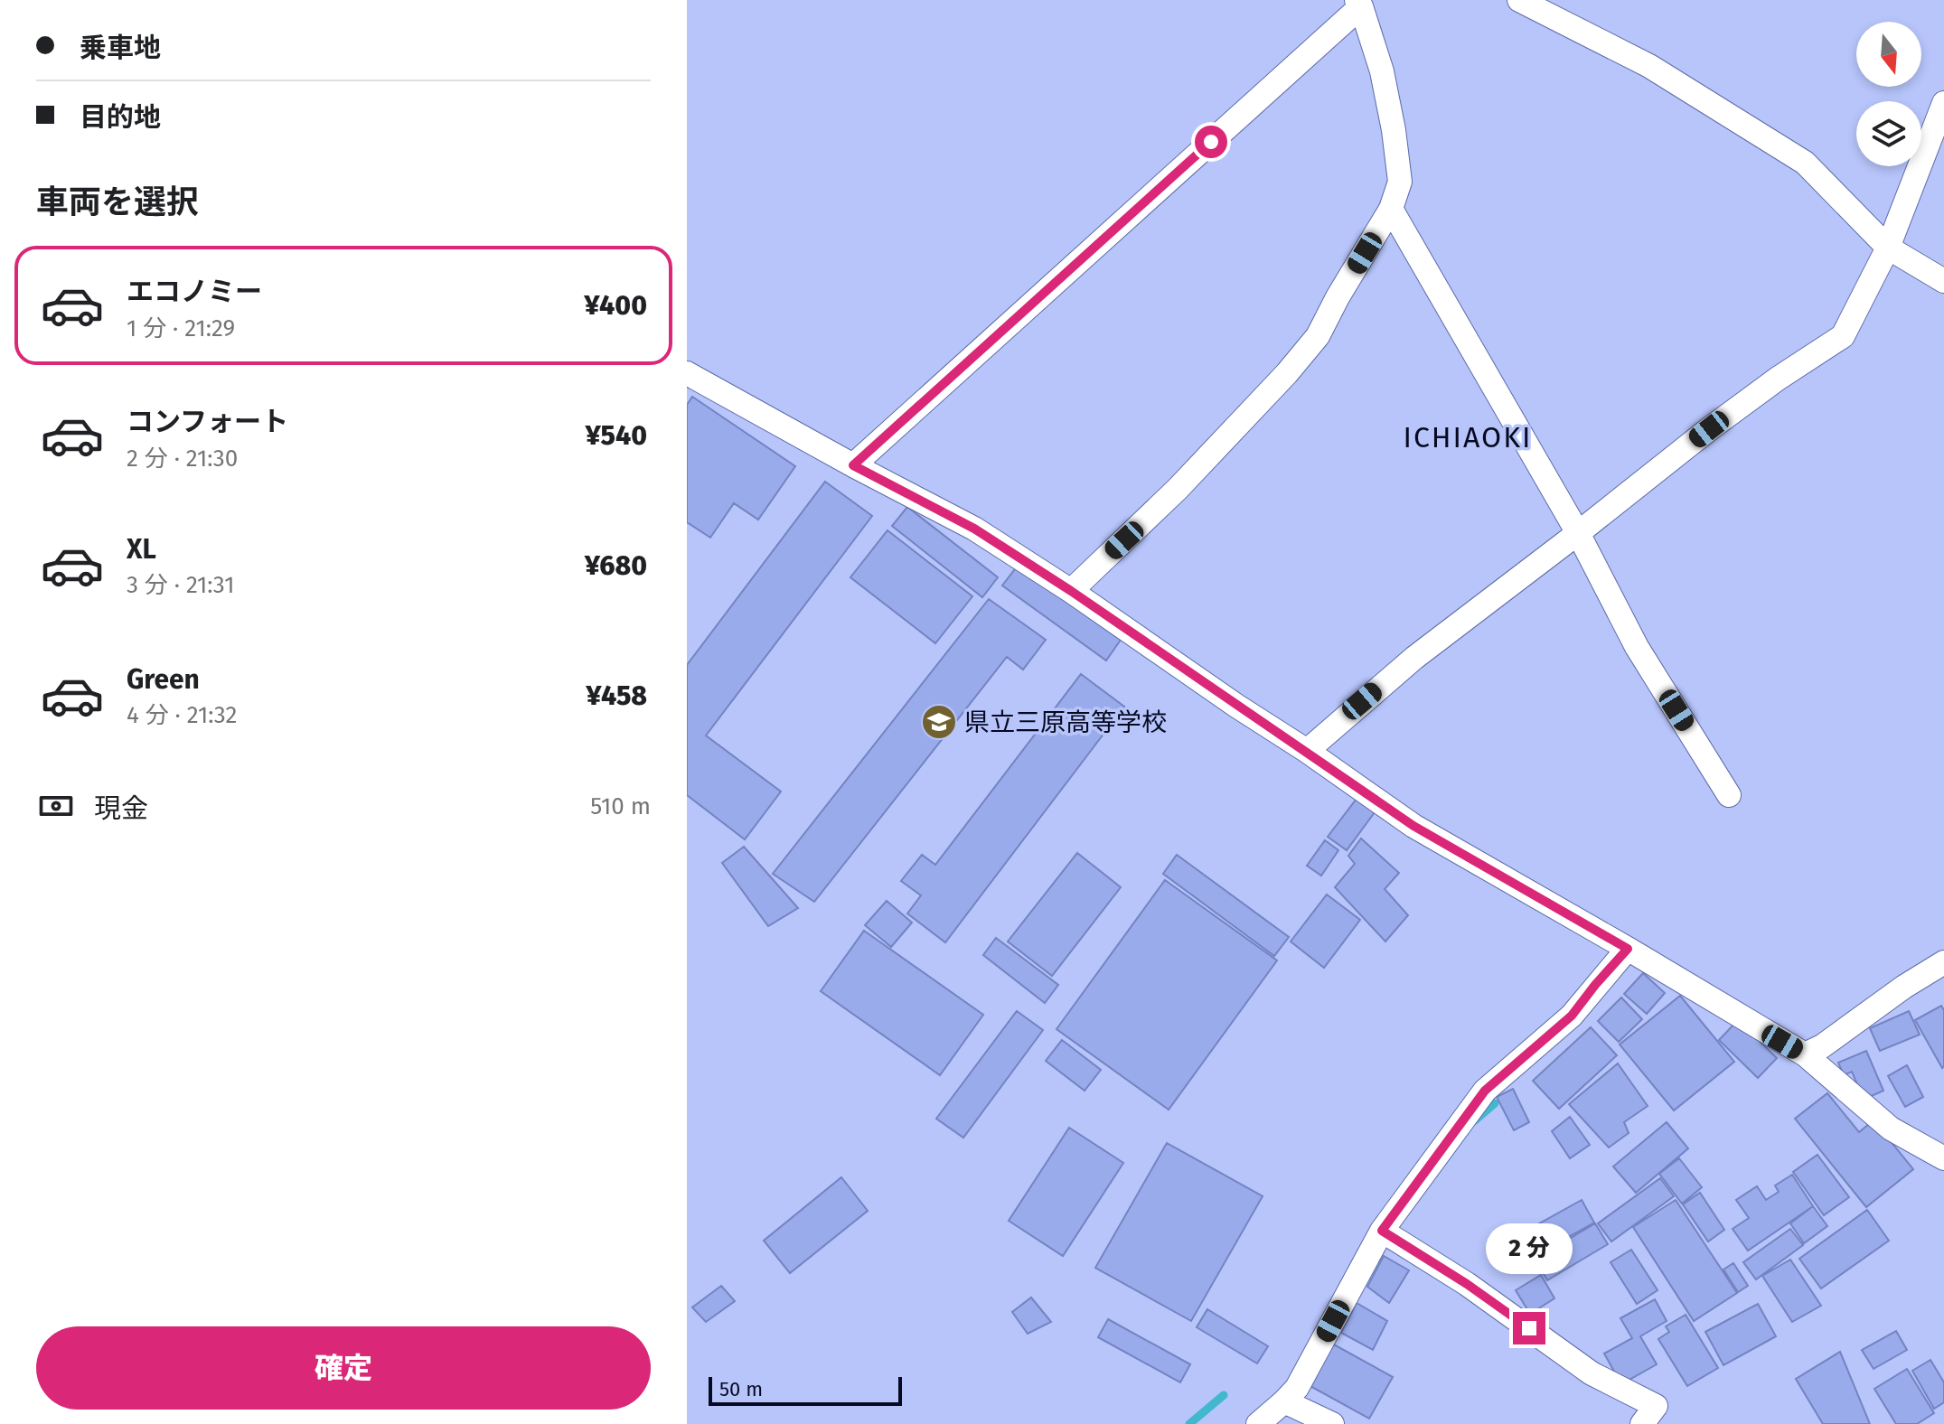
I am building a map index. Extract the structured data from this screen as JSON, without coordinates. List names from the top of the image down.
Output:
{
  "districts": ["ICHIAOKI"],
  "places": {
    "school or university": ["県立三原高等学校"]
  },
  "scale_bar": "50 m",
  "north": "bottom",
  "page": {
    "banner": ["乗車地", "目的地"],
    "heading": "車両を選択",
    "list": [
      {
        "name": "エコノミー",
        "note": "1 分 · 21:29",
        "value": "¥400"
      },
      {
        "name": "コンフォート",
        "note": "2 分 · 21:30",
        "value": "¥540"
      },
      {
        "name": "XL",
        "note": "3 分 · 21:31",
        "value": "¥680"
      },
      {
        "name": "Green",
        "note": "4 分 · 21:32",
        "value": "¥458"
      }
    ],
    "pay": ["現金", "510 m"],
    "bubble": "2 分",
    "buttons": "確定",
    "scale": "50 m"
  }
}
